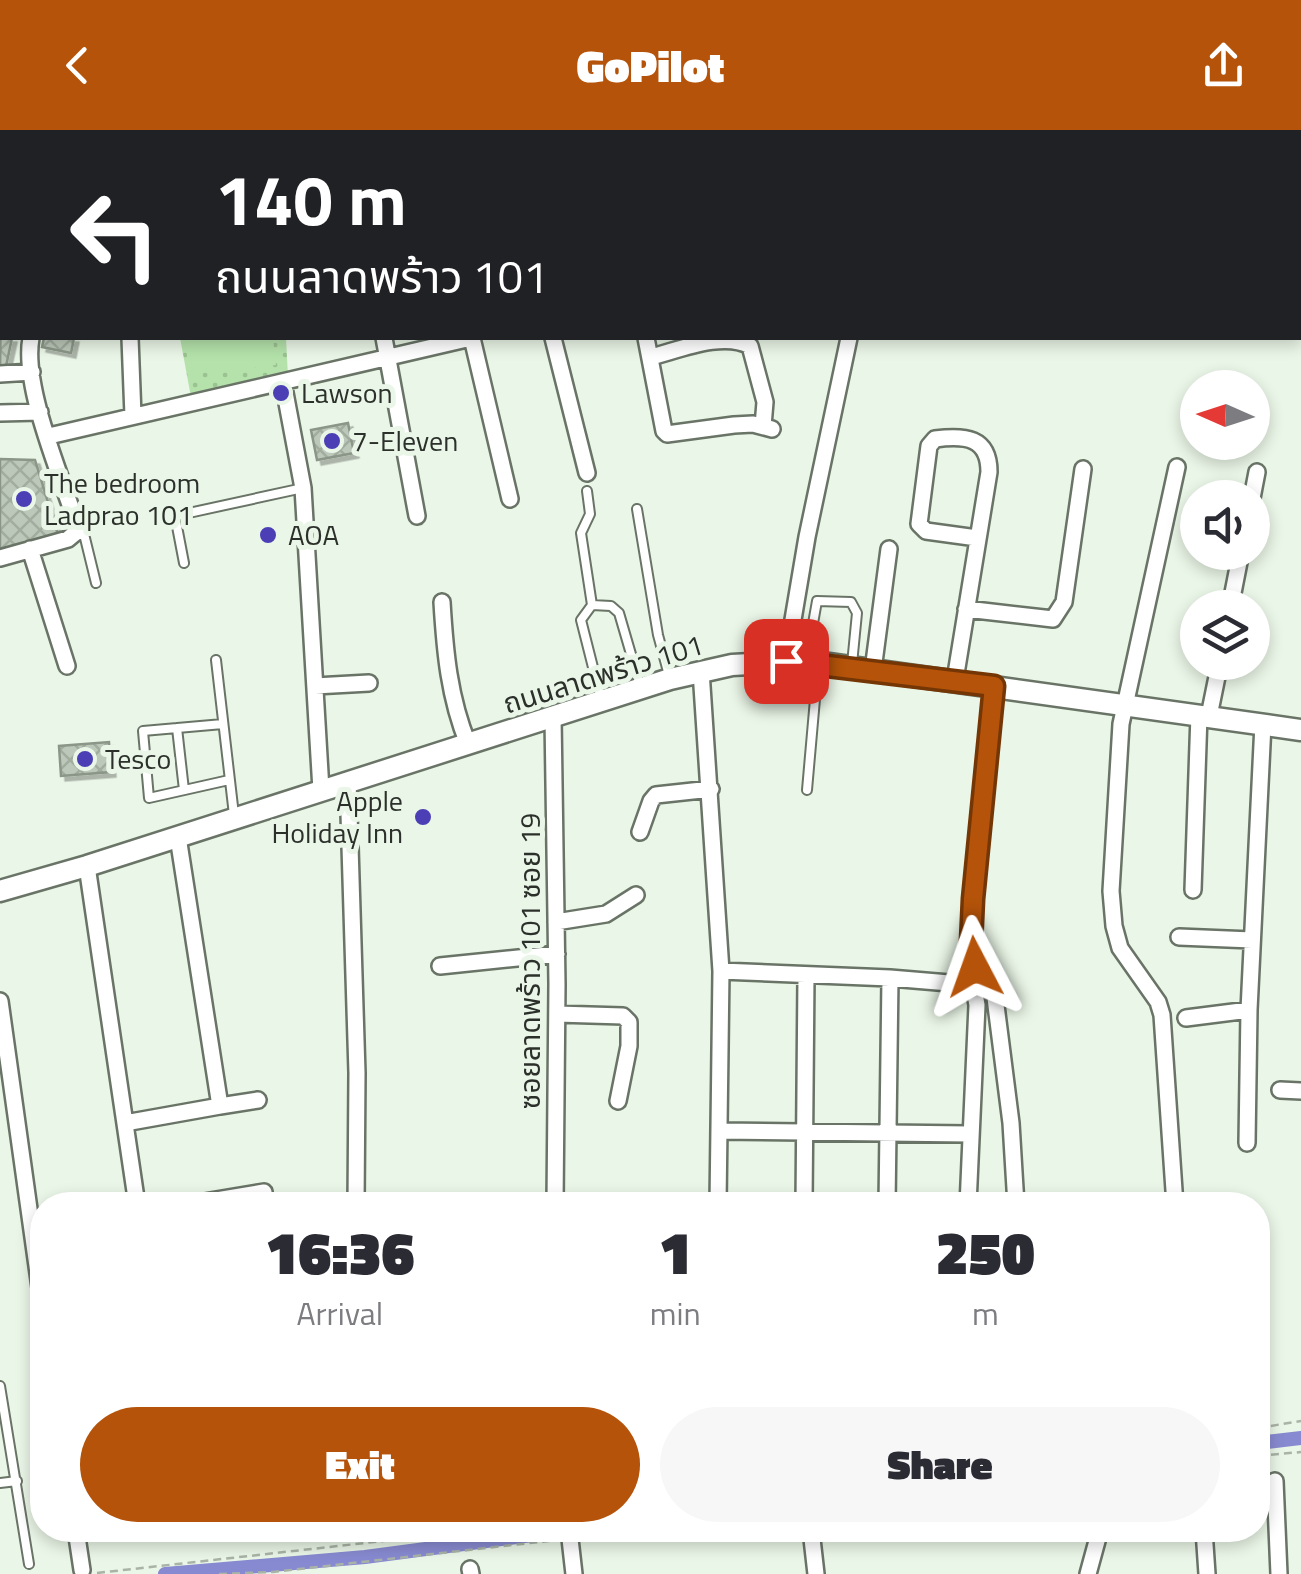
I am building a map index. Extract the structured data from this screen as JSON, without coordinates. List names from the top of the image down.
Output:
{
  "streets": {
    "street": ["ถนนลาดพร้าว 101", "ซอยลาดพร้าว 101 ซอย 19"]
  },
  "crossings": [
    ["ถนนลาดพร้าว 101", "ซอยลาดพร้าว 101 ซอย 19"]
  ],
  "places": [
    "Lawson",
    "7-Eleven",
    "The bedroom Ladprao 101",
    "AOA",
    "Tesco",
    "Apple Holiday Inn"
  ],
  "north": "left",
  "page": {
    "header": "GoPilot",
    "turn": ["140 m", "ถนนลาดพร้าว 101"],
    "eta": [
      "16:36",
      "Arrival",
      "1",
      "min",
      "250",
      "m"
    ],
    "buttons": ["Exit", "Share"]
  }
}
